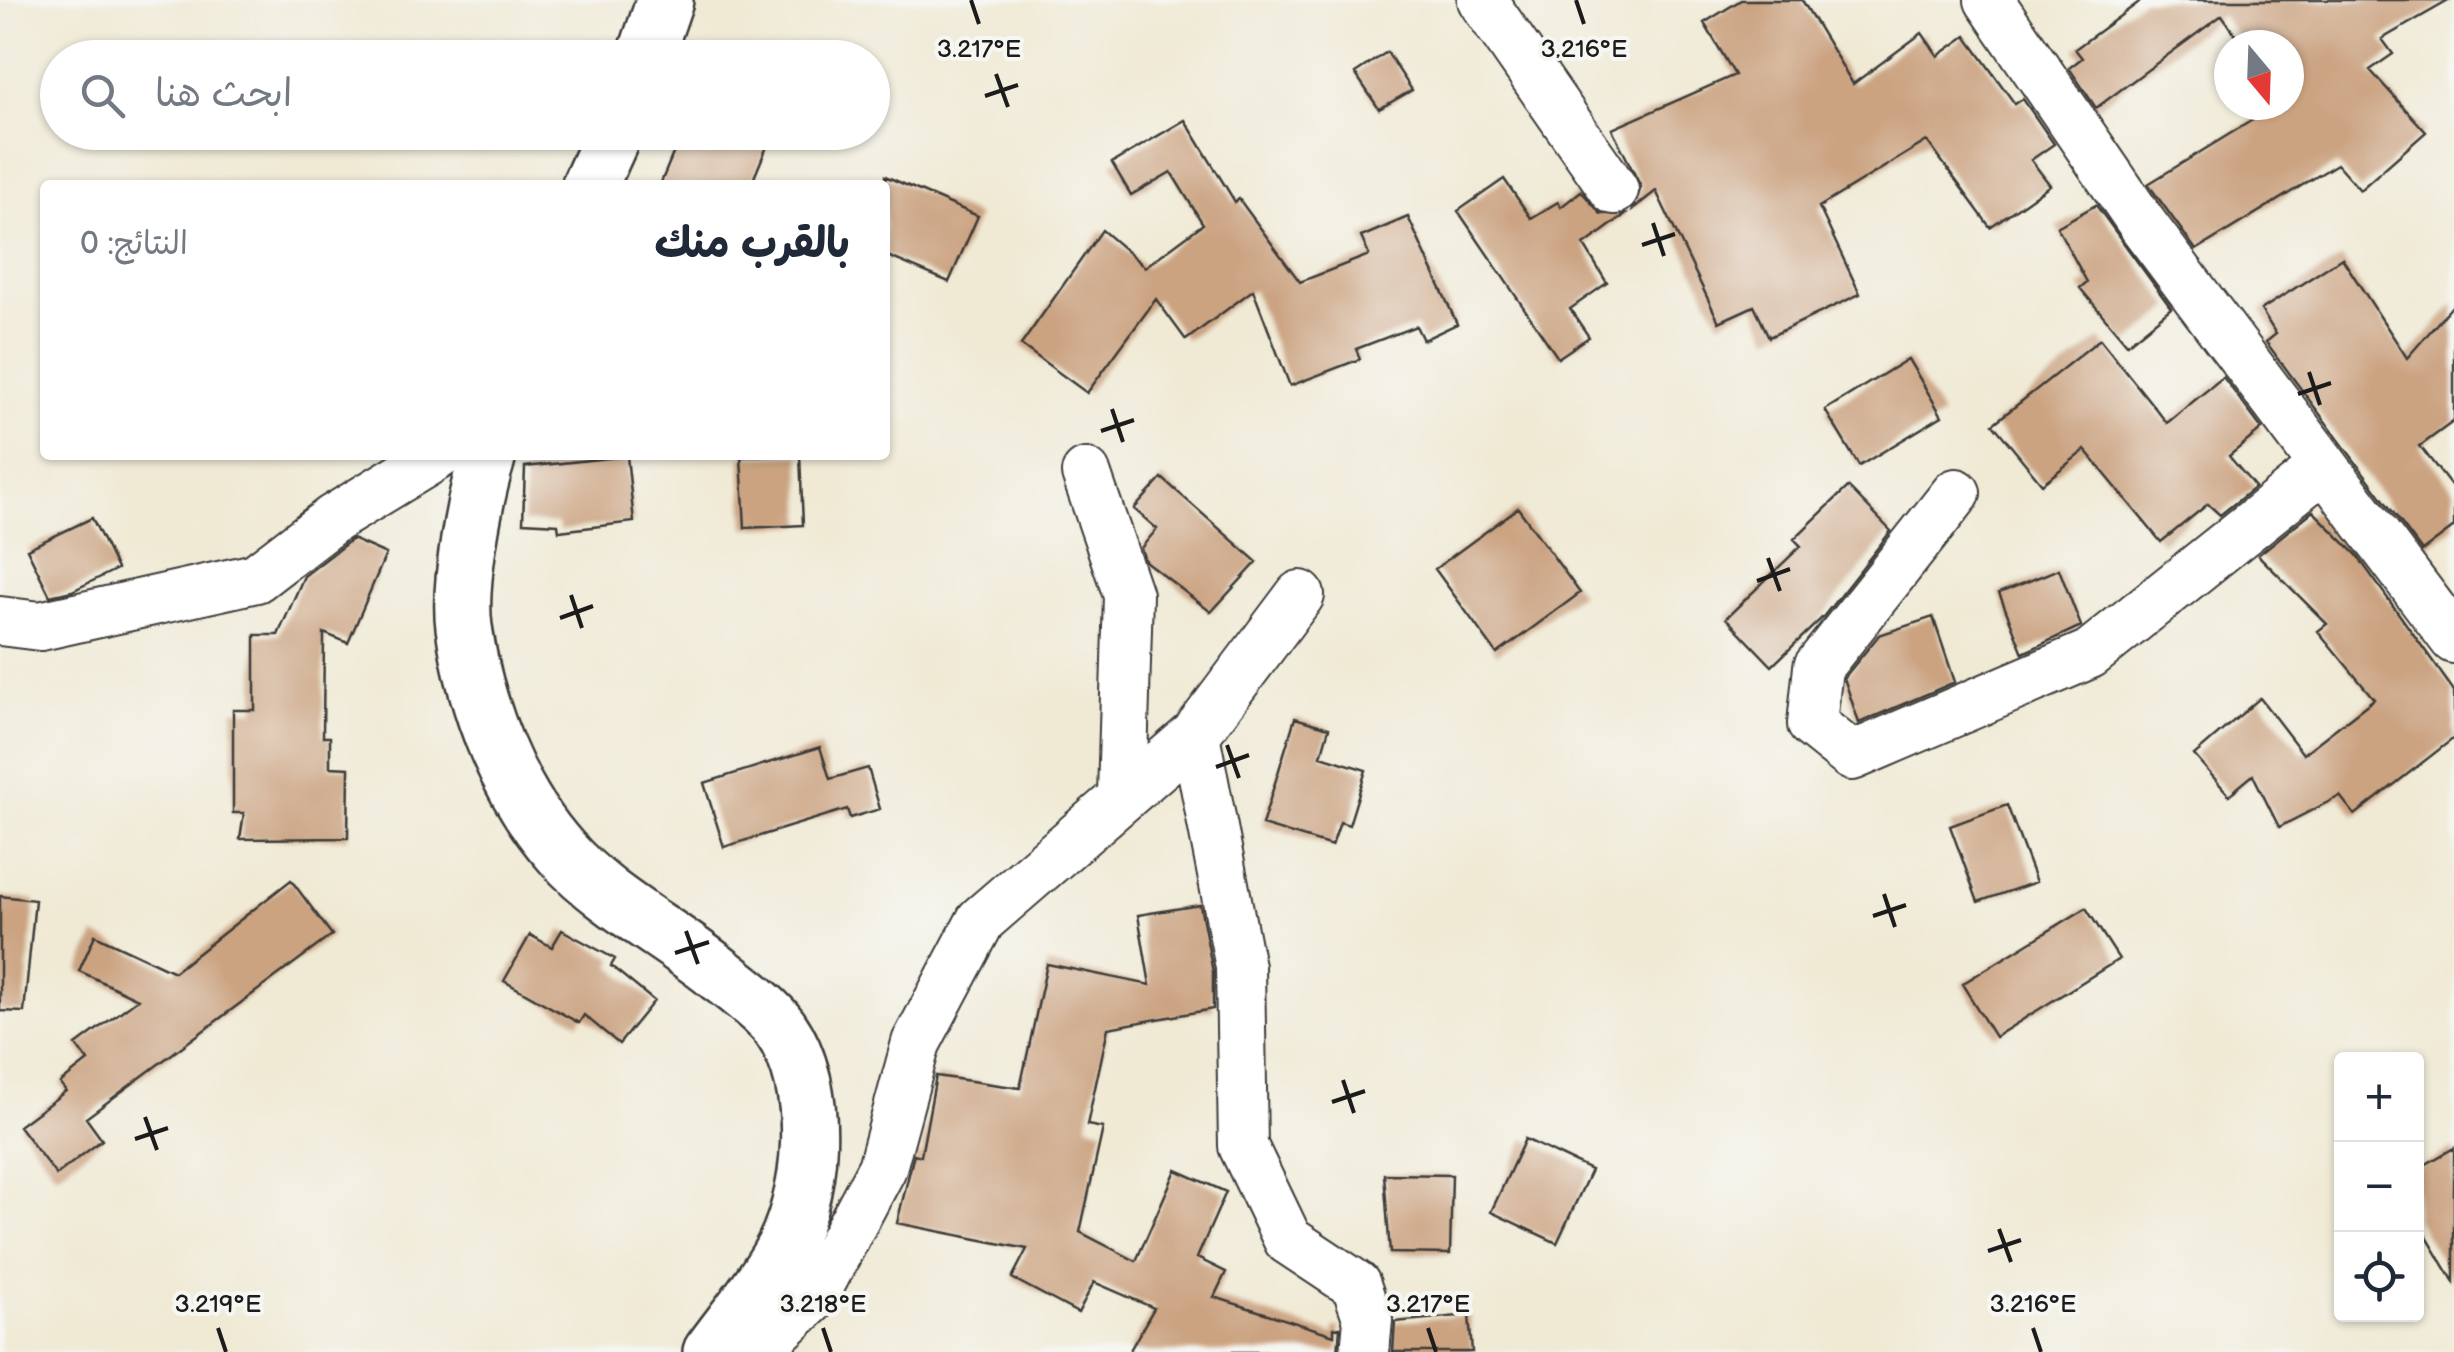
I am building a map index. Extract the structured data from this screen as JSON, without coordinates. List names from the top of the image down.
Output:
{
  "north": "bottom",
  "page": {
    "search": "ابحث هنا",
    "heading": ["بالقرب منك", "النتائج: 0"],
    "map_buttons": ["+", "−"]
  },
  "coordinates": [
    "3.217°E",
    "3.216°E",
    "3.219°E",
    "3.218°E"
  ]
}
